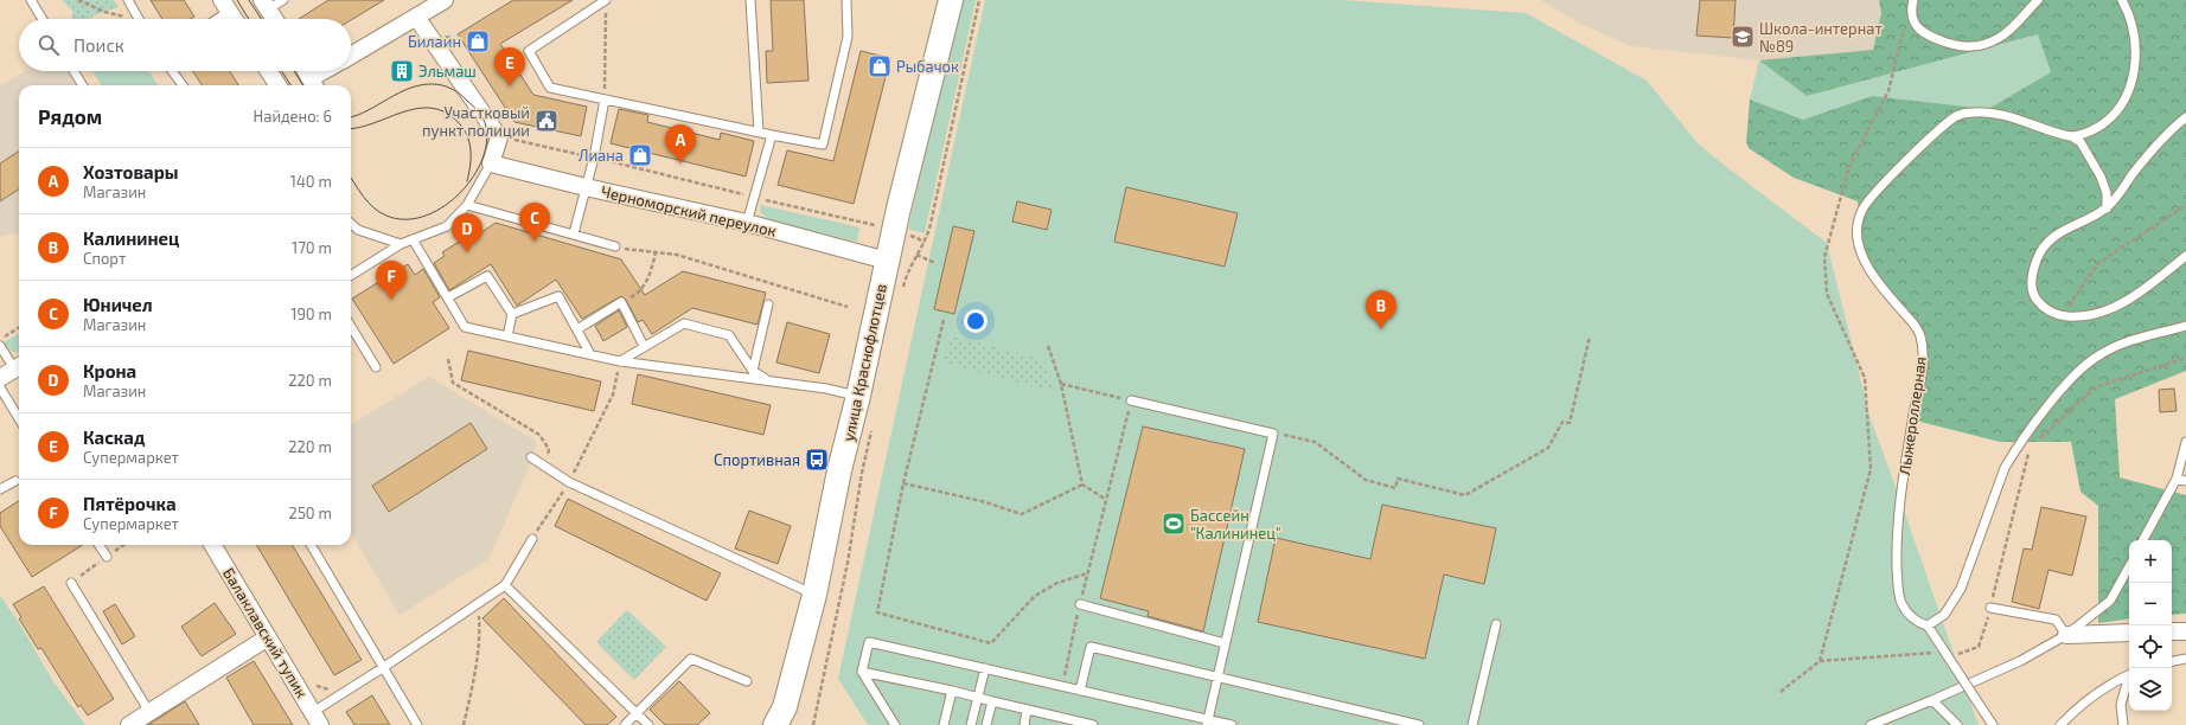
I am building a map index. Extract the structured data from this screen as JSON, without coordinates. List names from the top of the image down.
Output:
{
  "streets": {
    "main road": ["улица Краснофлотцев"],
    "street": ["Черноморский переулок", "Балаклавский тупик"],
    "lane": ["Лыжероллерная"]
  },
  "crossings": [
    ["Черноморский переулок", "улица Краснофлотцев"]
  ],
  "places": {
    "school or university": ["Школа-интернат №89"],
    "shop": ["Билайн", "Рыбачок", "Лиана"],
    "building": ["Эльмаш"],
    "public building": ["Участковый пункт полиции"],
    "bus stop": ["Спортивная"],
    "sports": ["Бассейн \"Калининец\""]
  },
  "page": {
    "search": "Поиск",
    "pins": [
      "E",
      "A",
      "C",
      "D",
      "F",
      "B"
    ],
    "heading": ["Рядом", "Найдено: 6"],
    "list": [
      {
        "mark": "A",
        "name": "Хозтовары",
        "note": "Магазин",
        "value": "140 m"
      },
      {
        "mark": "B",
        "name": "Калининец",
        "note": "Спорт",
        "value": "170 m"
      },
      {
        "mark": "C",
        "name": "Юничел",
        "note": "Магазин",
        "value": "190 m"
      },
      {
        "mark": "D",
        "name": "Крона",
        "note": "Магазин",
        "value": "220 m"
      },
      {
        "mark": "E",
        "name": "Каскад",
        "note": "Супермаркет",
        "value": "220 m"
      },
      {
        "mark": "F",
        "name": "Пятёрочка",
        "note": "Супермаркет",
        "value": "250 m"
      }
    ],
    "map_buttons": ["+", "−"]
  }
}
